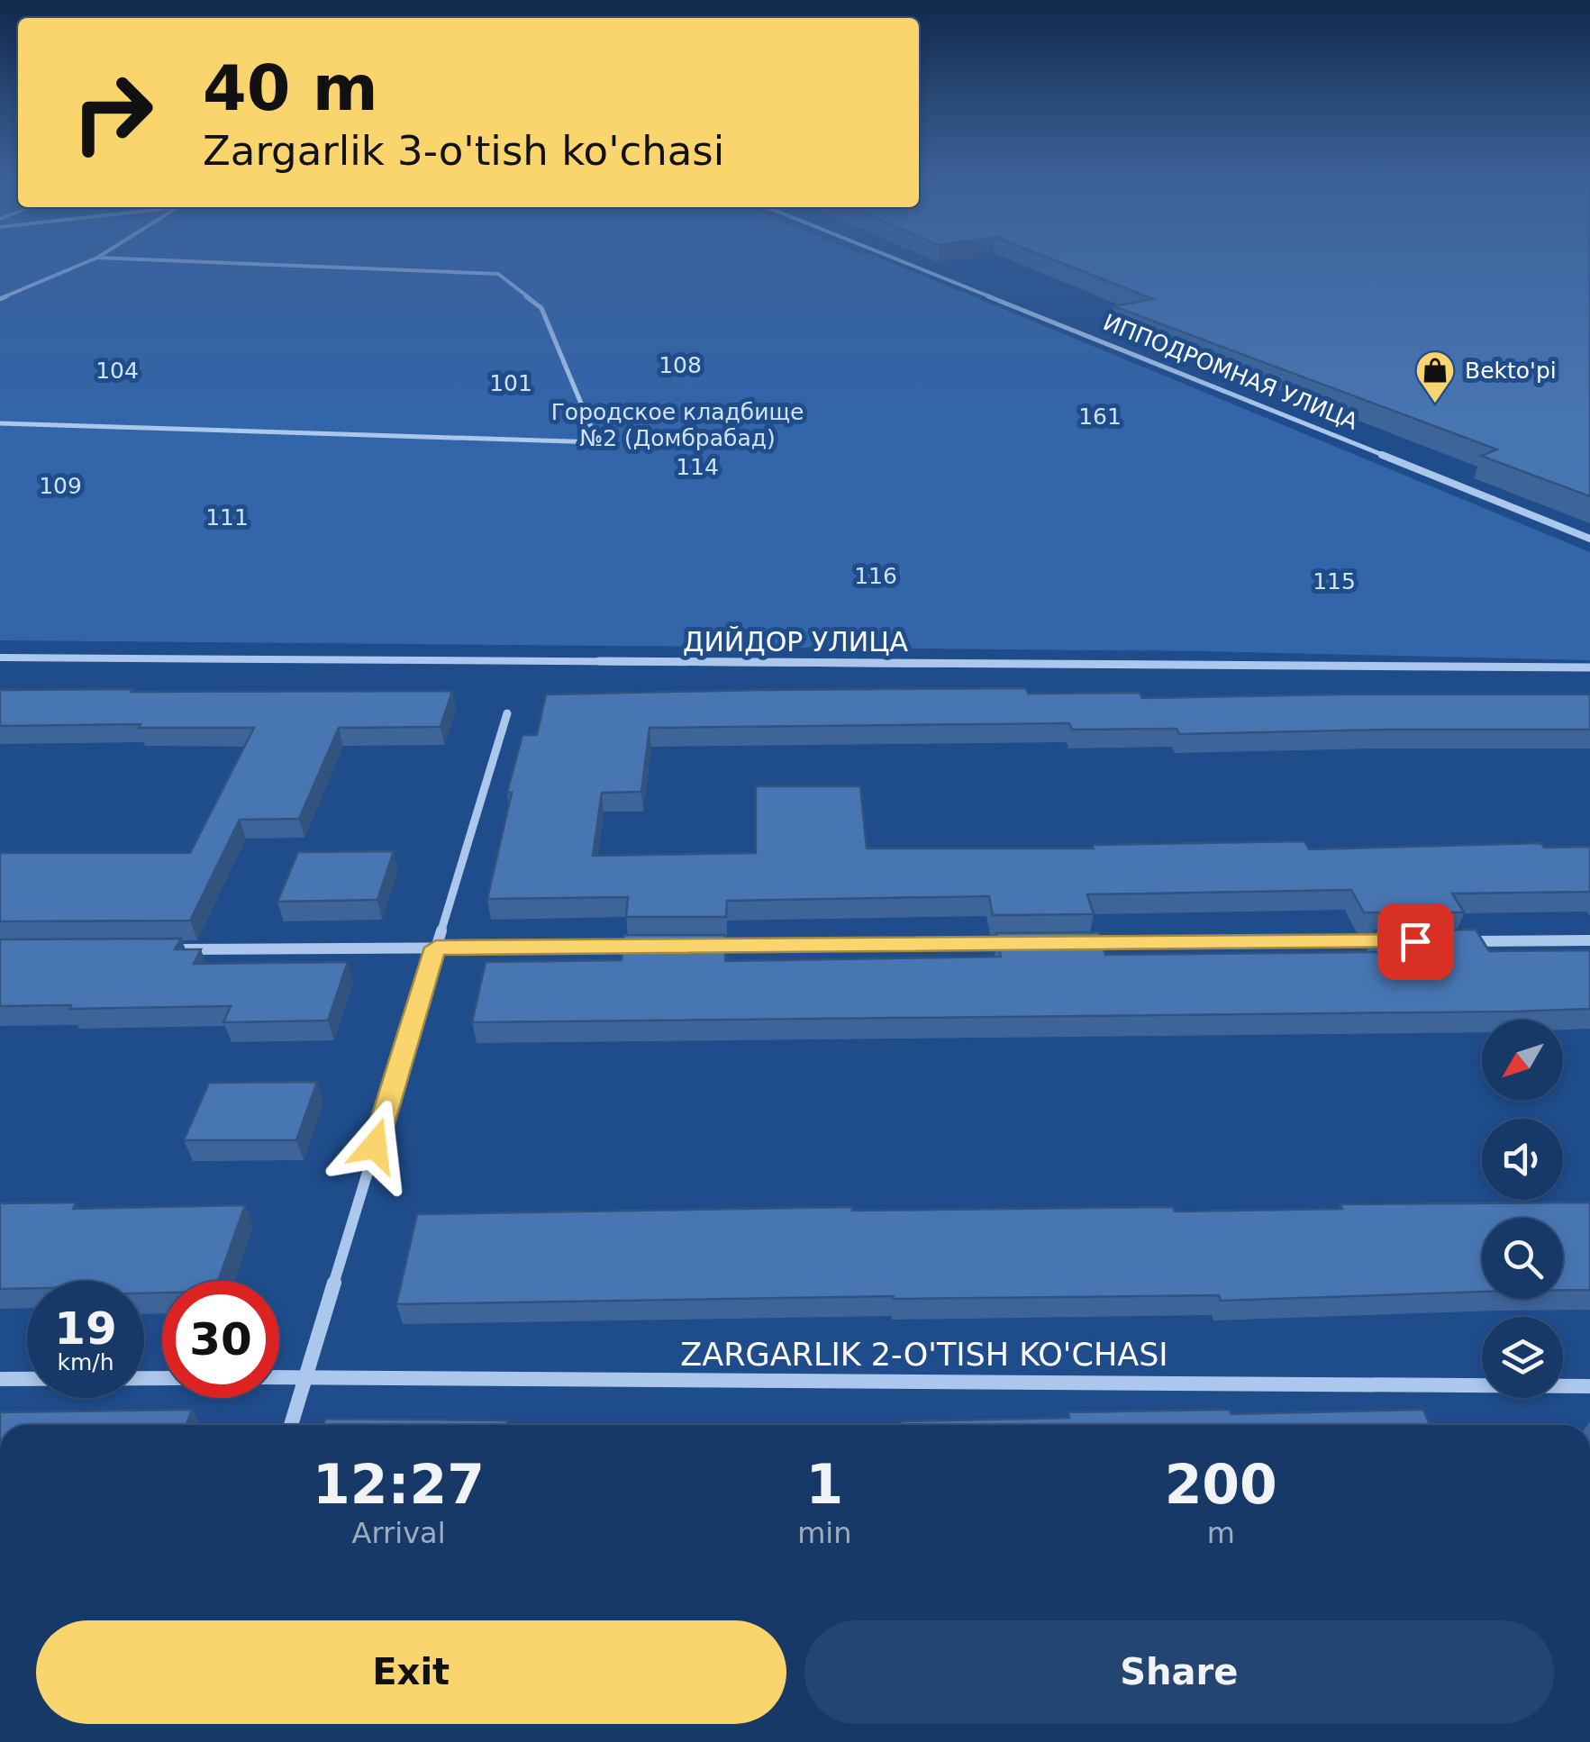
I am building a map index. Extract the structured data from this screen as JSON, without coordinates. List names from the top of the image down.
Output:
{
  "streets": {
    "street": ["ИППОДРОМНАЯ УЛИЦА", "ДИЙДОР УЛИЦА", "ZARGARLIK 2-O'TISH KO'CHASI"]
  },
  "parks": [
    "108",
    "104",
    "101",
    "Городское кладбище №2 (Домбрабад)",
    "161",
    "114",
    "109",
    "111",
    "116",
    "115"
  ],
  "places": {
    "shop": ["Bekto'pi"]
  },
  "north": "bottom left",
  "page": {
    "turn": ["40 m", "Zargarlik 3-o'tish ko'chasi"],
    "speed": "19 km/h",
    "limit": "30",
    "eta": [
      "12:27",
      "Arrival",
      "1",
      "min",
      "200",
      "m"
    ],
    "buttons": ["Exit", "Share"]
  }
}
